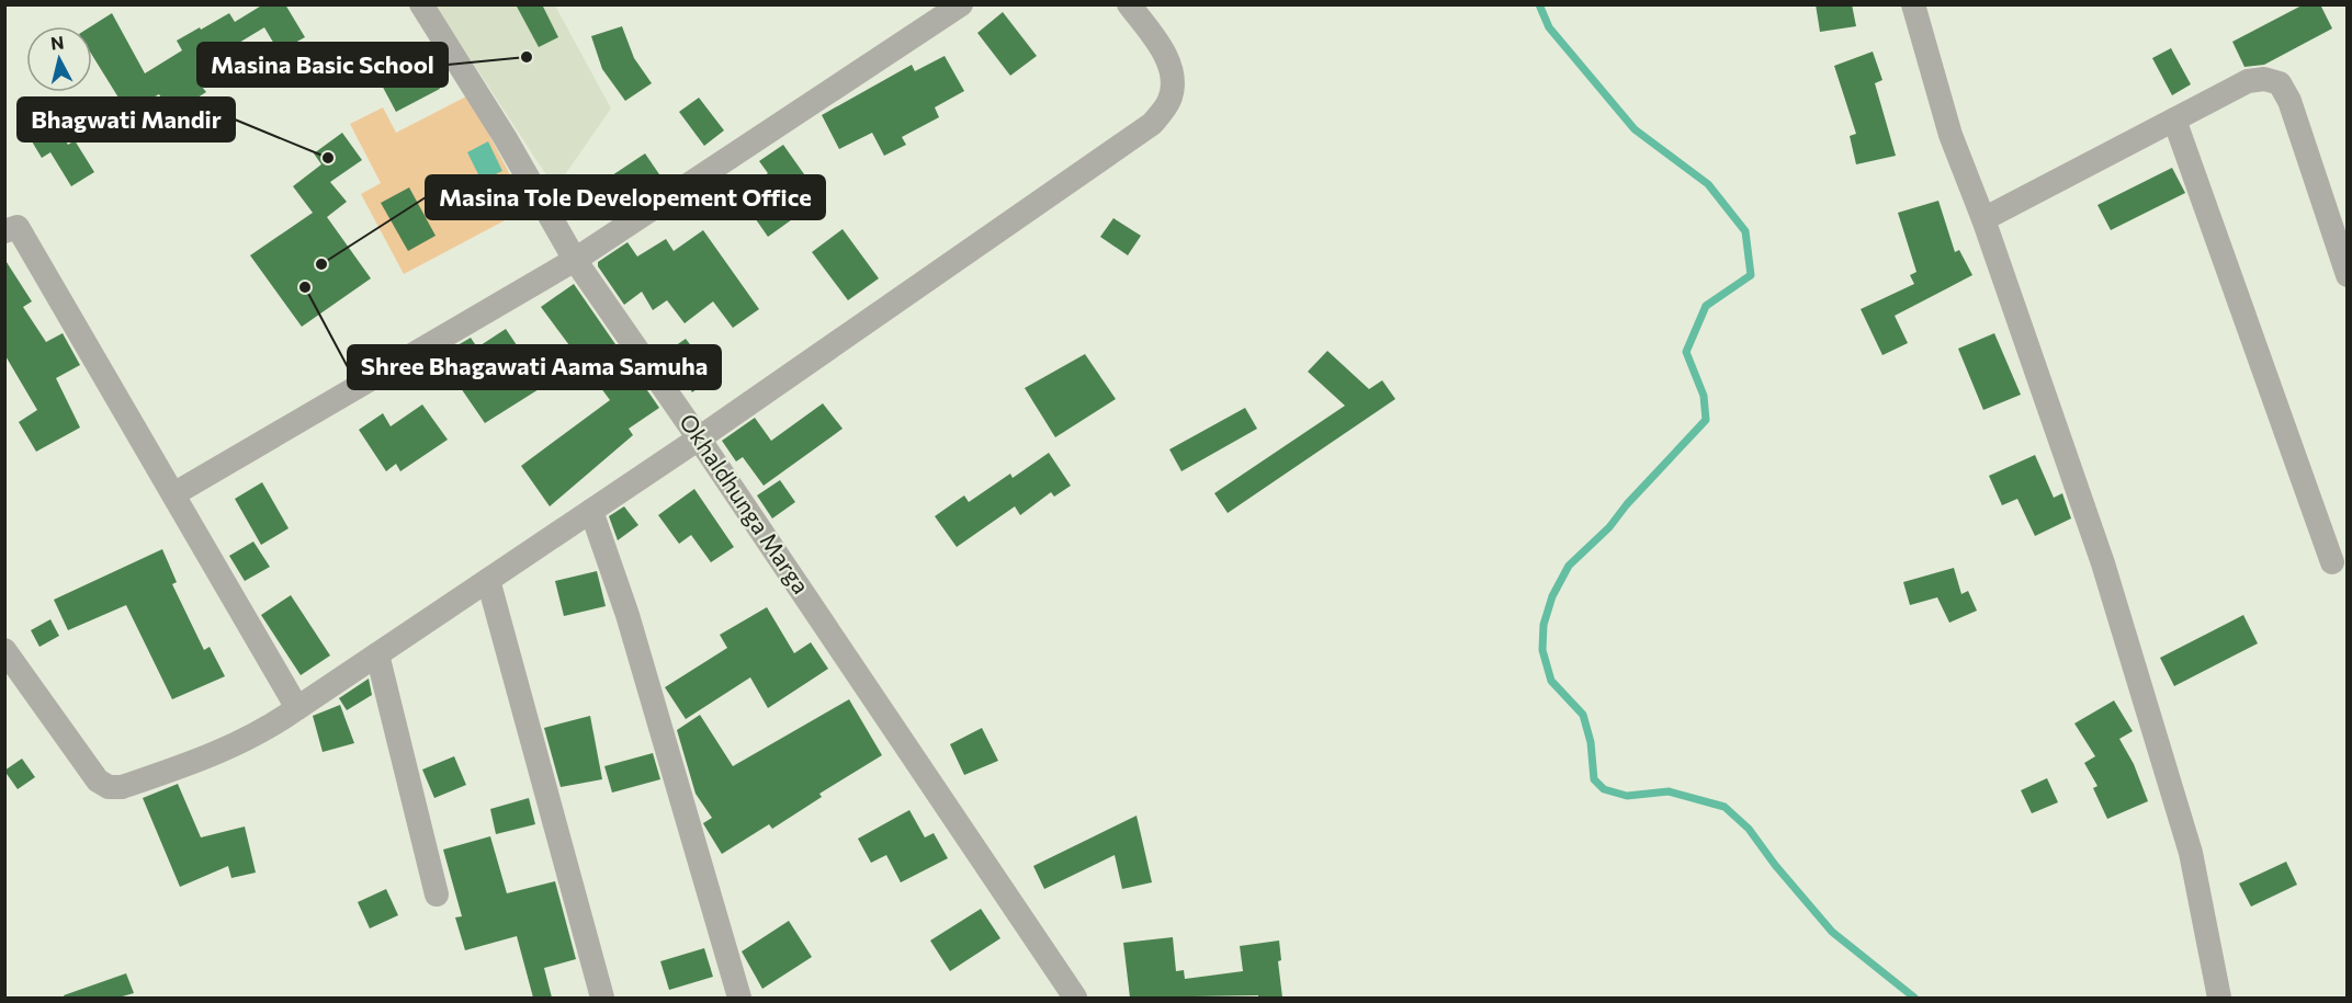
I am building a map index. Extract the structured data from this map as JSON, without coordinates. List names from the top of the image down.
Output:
{
  "streets": {
    "street": ["Okhaldhunga Marga"]
  },
  "places": [
    "Masina Basic School",
    "Bhagwati Mandir",
    "Masina Tole Developement Office",
    "Shree Bhagawati Aama Samuha"
  ],
  "north": "top"
}
